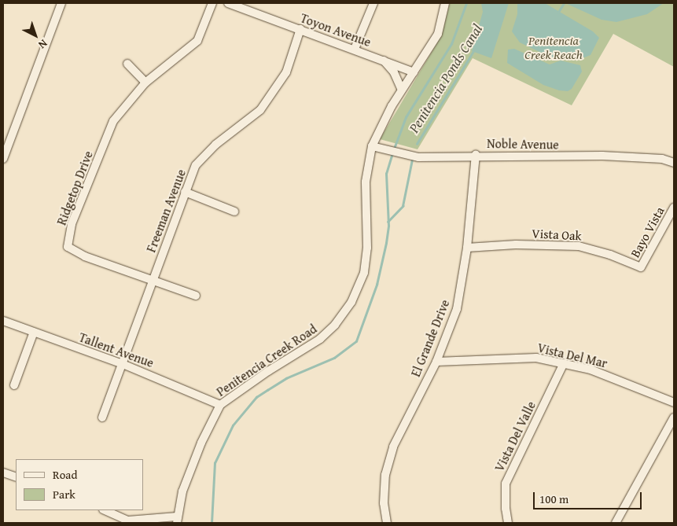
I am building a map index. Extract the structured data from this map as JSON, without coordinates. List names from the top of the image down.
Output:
{
  "streets": {
    "street": [
      "Toyon Avenue",
      "Noble Avenue",
      "Ridgetop Drive",
      "Freeman Avenue",
      "Bayo Vista",
      "Vista Oak",
      "El Grande Drive",
      "Tallent Avenue",
      "Vista Del Mar",
      "Penitencia Creek Road",
      "Vista Del Valle"
    ]
  },
  "crossings": [
    ["Toyon Avenue", "Freeman Avenue"],
    ["Toyon Avenue", "Penitencia Creek Road"],
    ["Noble Avenue", "El Grande Drive"],
    ["Noble Avenue", "Penitencia Creek Road"],
    ["Ridgetop Drive", "Freeman Avenue"],
    ["Freeman Avenue", "Tallent Avenue"],
    ["Bayo Vista", "Vista Oak"],
    ["Vista Oak", "El Grande Drive"],
    ["El Grande Drive", "Vista Del Mar"],
    ["Tallent Avenue", "Penitencia Creek Road"],
    ["Vista Del Mar", "Vista Del Valle"]
  ],
  "water": ["Penitencia Ponds Canal"],
  "parks": ["Penitencia Creek Reach"],
  "legend": ["Road", "Park"],
  "scale_bar": "100 m",
  "north": "bottom right"
}
